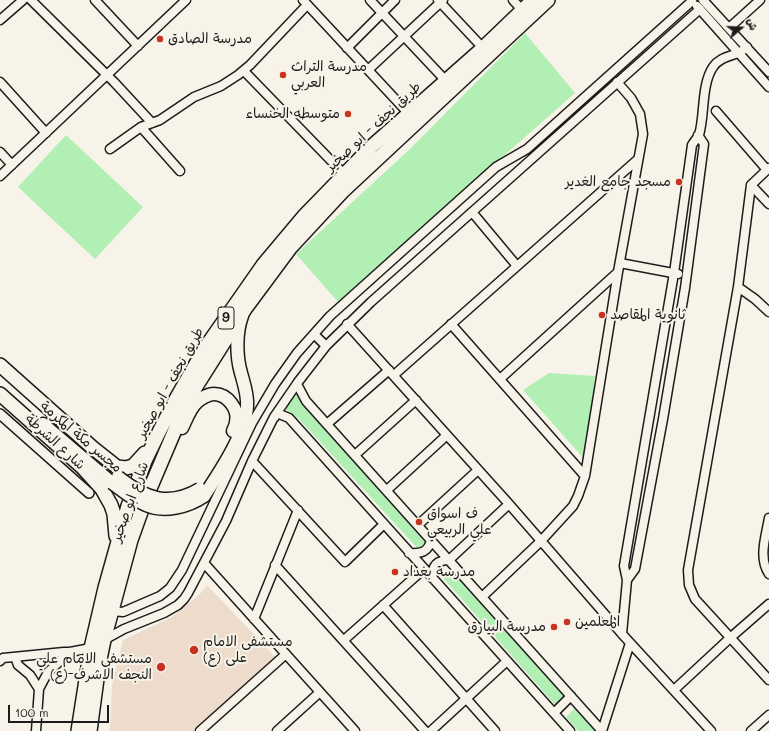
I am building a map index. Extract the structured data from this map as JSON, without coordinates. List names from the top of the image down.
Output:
{
  "streets": {
    "highway": ["طريق نجف - ابو صخير", "9", "شارع ابو صخير"],
    "main road": ["مجسر مكة المكرمة", "شارع الشرطة"]
  },
  "crossings": [
    ["طريق نجف - ابو صخير", "شارع ابو صخير"],
    ["9", "شارع ابو صخير"],
    ["مجسر مكة المكرمة", "شارع الشرطة"]
  ],
  "places": [
    "مدرسة الصادق",
    "مدرسة التراث العربي",
    "متوسطه الخنساء",
    "مسجد جامع الغدير",
    "ثانوية المقاصد",
    "ف اسواق علي الربيعي",
    "مدرسة بغداد",
    "المعلمين",
    "مدرسة البيارق",
    "مستشفی الامام علی (ع)",
    "مستشفى الامام علي (ع)-النجف الاشرف"
  ],
  "scale_bar": "100 m",
  "north": "right"
}
